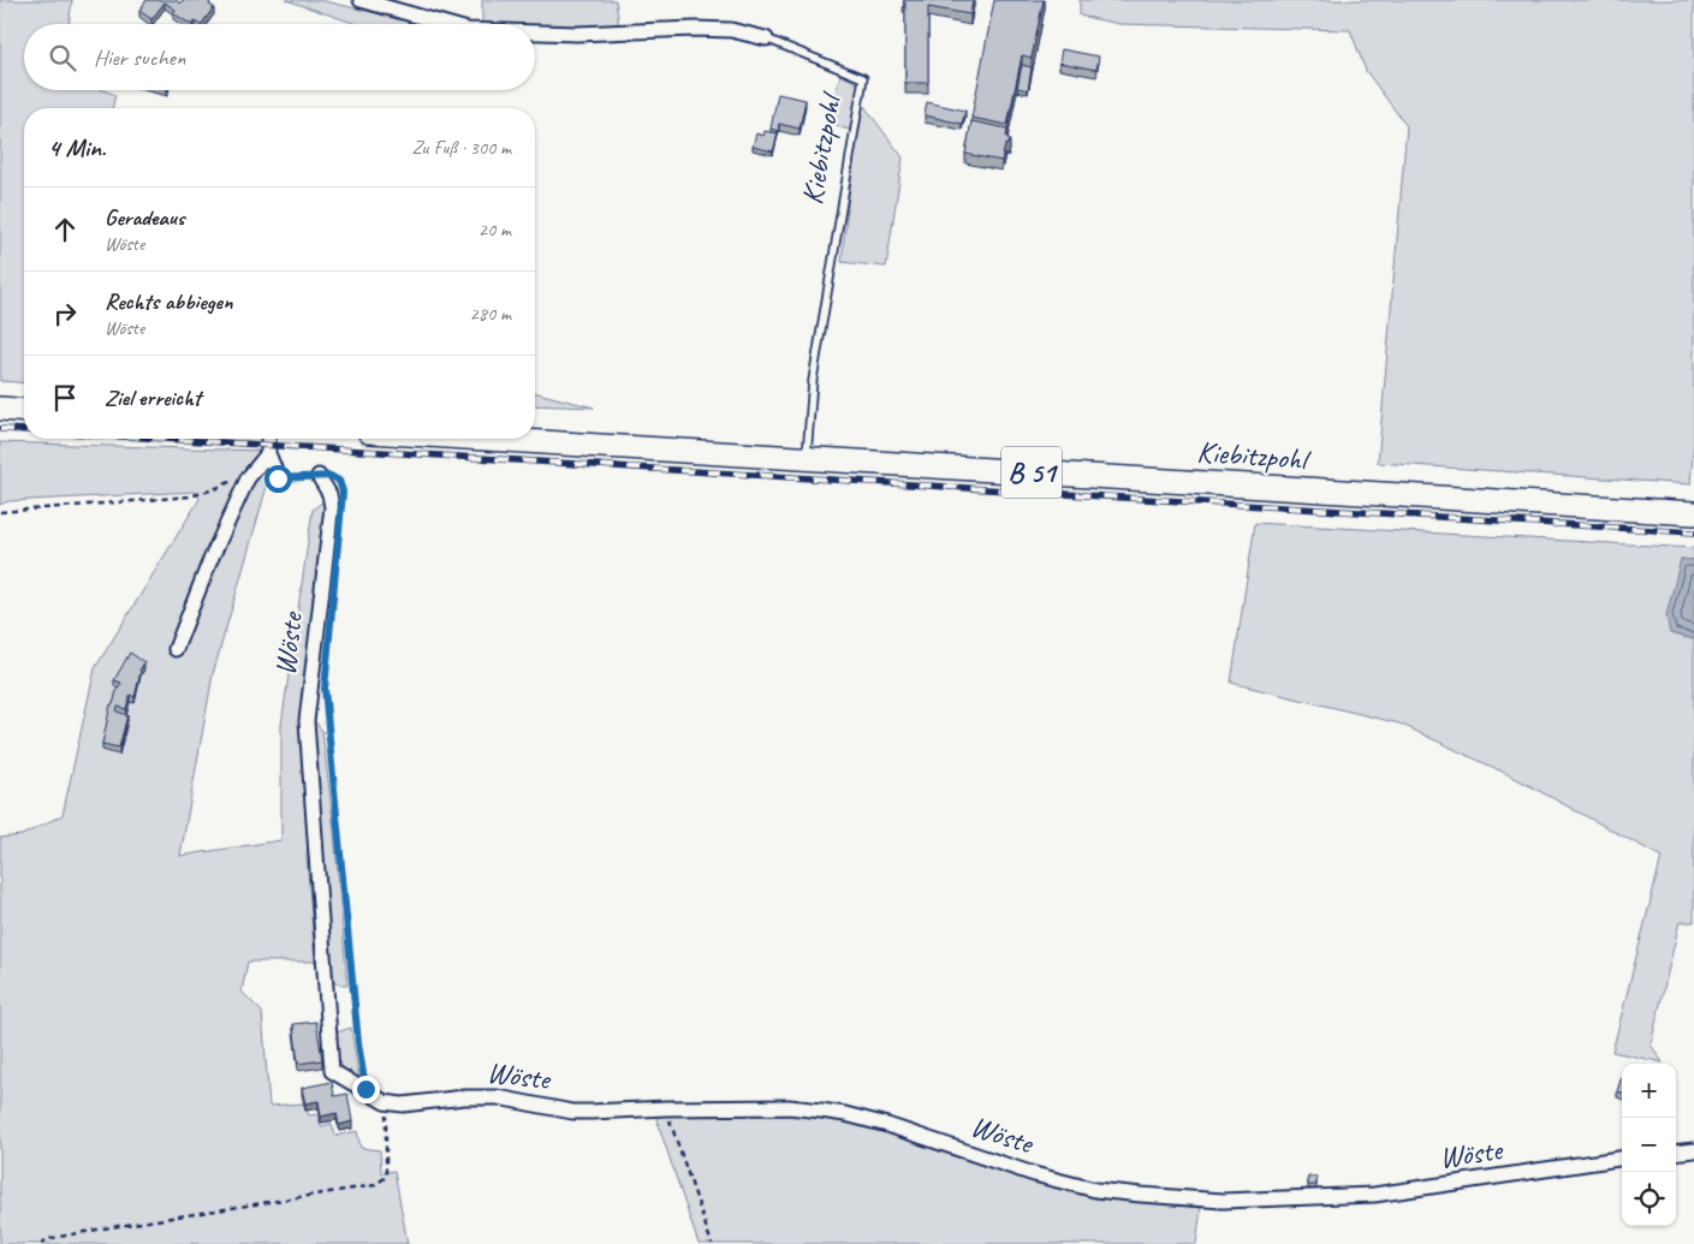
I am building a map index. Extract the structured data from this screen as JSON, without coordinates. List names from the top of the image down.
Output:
{
  "streets": {
    "main road": ["Kiebitzpohl", "B 51"],
    "street": ["Wöste"]
  },
  "page": {
    "search": "Hier suchen",
    "heading": ["4 Min.", "Zu Fuß · 300 m"],
    "list": [
      ["Geradeaus", "Wöste", "20 m"],
      ["Rechts abbiegen", "Wöste", "280 m"],
      "Ziel erreicht"
    ],
    "map_buttons": ["+", "−"]
  }
}
